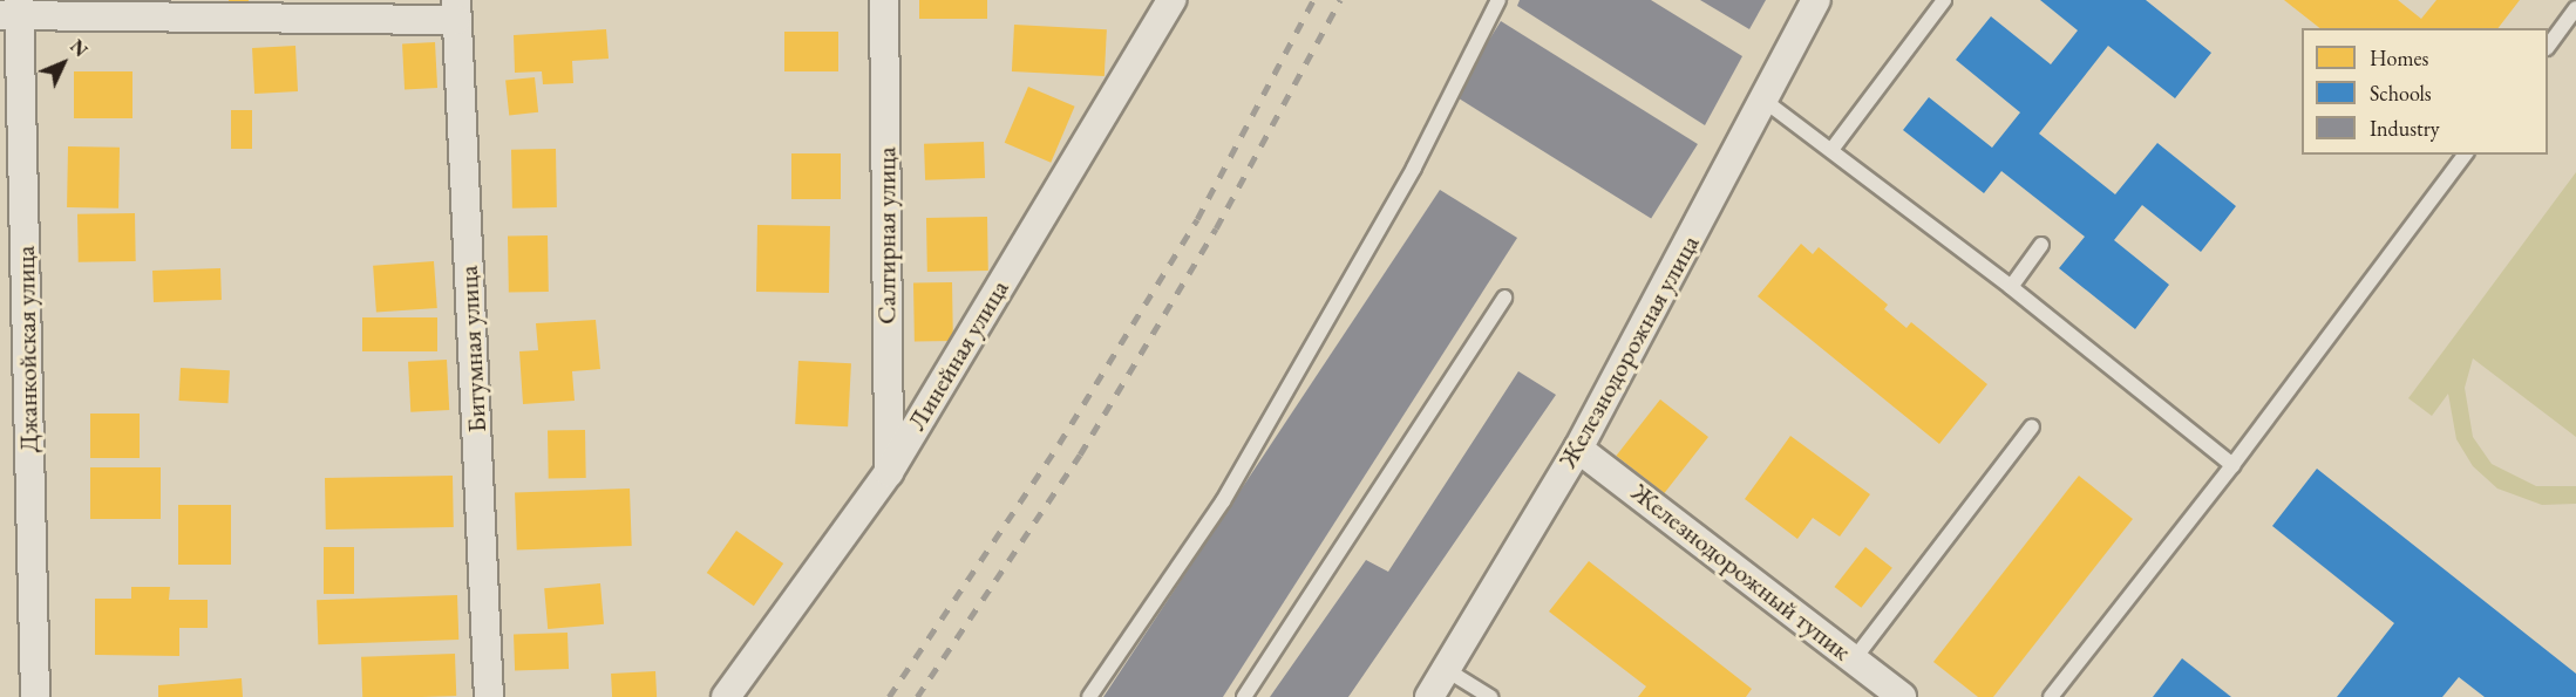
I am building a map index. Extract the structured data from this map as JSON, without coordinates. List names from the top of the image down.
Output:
{
  "streets": {
    "street": [
      "Салгирная улица",
      "Джанкойская улица",
      "Битумная улица",
      "Железнодорожная улица",
      "Линейная улица",
      "Железнодорожный тупик"
    ]
  },
  "crossings": [
    ["Салгирная улица", "Линейная улица"],
    ["Железнодорожная улица", "Железнодорожный тупик"]
  ],
  "legend": ["Homes", "Schools", "Industry"],
  "north": "top right"
}
